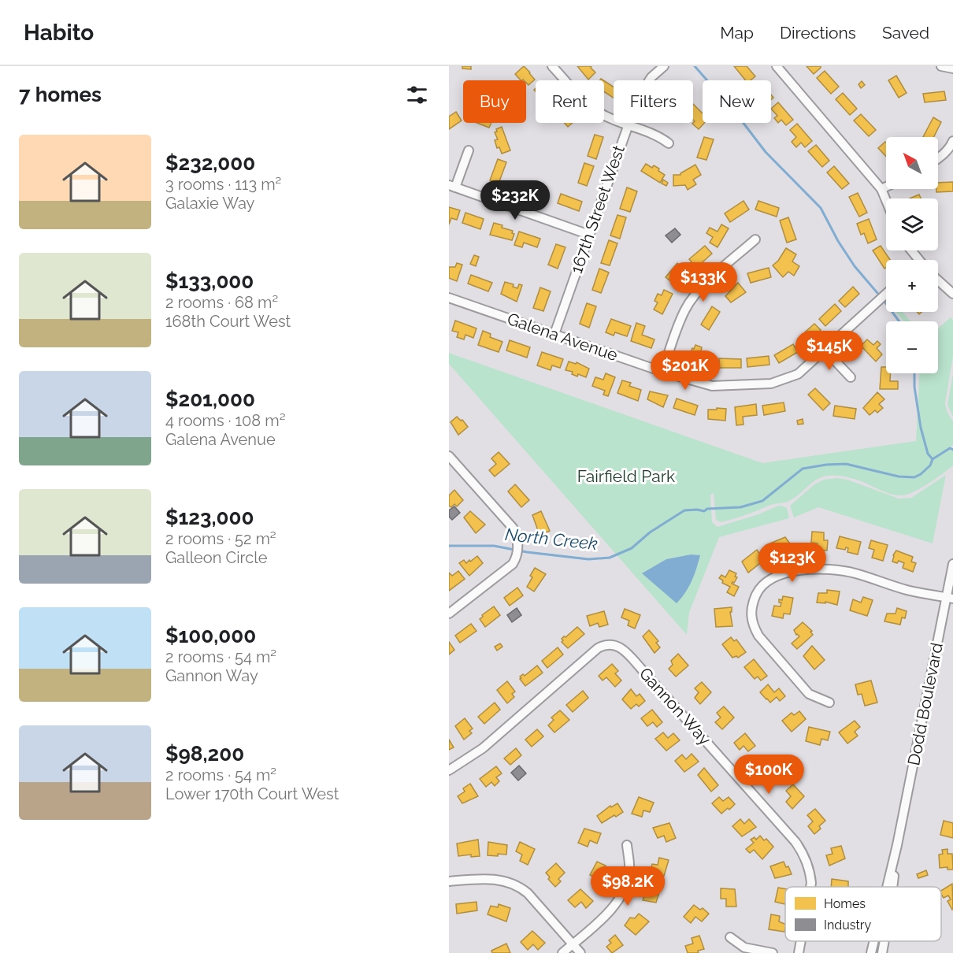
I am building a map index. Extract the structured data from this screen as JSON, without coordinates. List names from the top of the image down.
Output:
{
  "streets": {
    "street": [
      "167th Street West",
      "Galena Avenue",
      "Dodd Boulevard",
      "Gannon Way"
    ]
  },
  "crossings": [
    ["167th Street West", "Galena Avenue"]
  ],
  "water": ["North Creek"],
  "parks": ["Fairfield Park"],
  "legend": ["Homes", "Industry"],
  "north": "top left",
  "page": {
    "header": "Habito",
    "nav": ["Map", "Directions", "Saved"],
    "heading": "7 homes",
    "chip": [
      "Buy",
      "Rent",
      "Filters",
      "New"
    ],
    "list": [
      {
        "name": "$232,000",
        "note": "3 rooms · 113 m² · Galaxie Way"
      },
      {
        "name": "$133,000",
        "note": "2 rooms · 68 m² · 168th Court West"
      },
      {
        "name": "$201,000",
        "note": "4 rooms · 108 m² · Galena Avenue"
      },
      {
        "name": "$123,000",
        "note": "2 rooms · 52 m² · Galleon Circle"
      },
      {
        "name": "$100,000",
        "note": "2 rooms · 54 m² · Gannon Way"
      },
      {
        "name": "$98,200",
        "note": "2 rooms · 54 m² · Lower 170th Court West"
      }
    ],
    "map_buttons": ["+", "−"],
    "price": [
      "$232K",
      "$133K",
      "$145K",
      "$201K",
      "$123K",
      "$100K",
      "$98.2K"
    ]
  }
}
